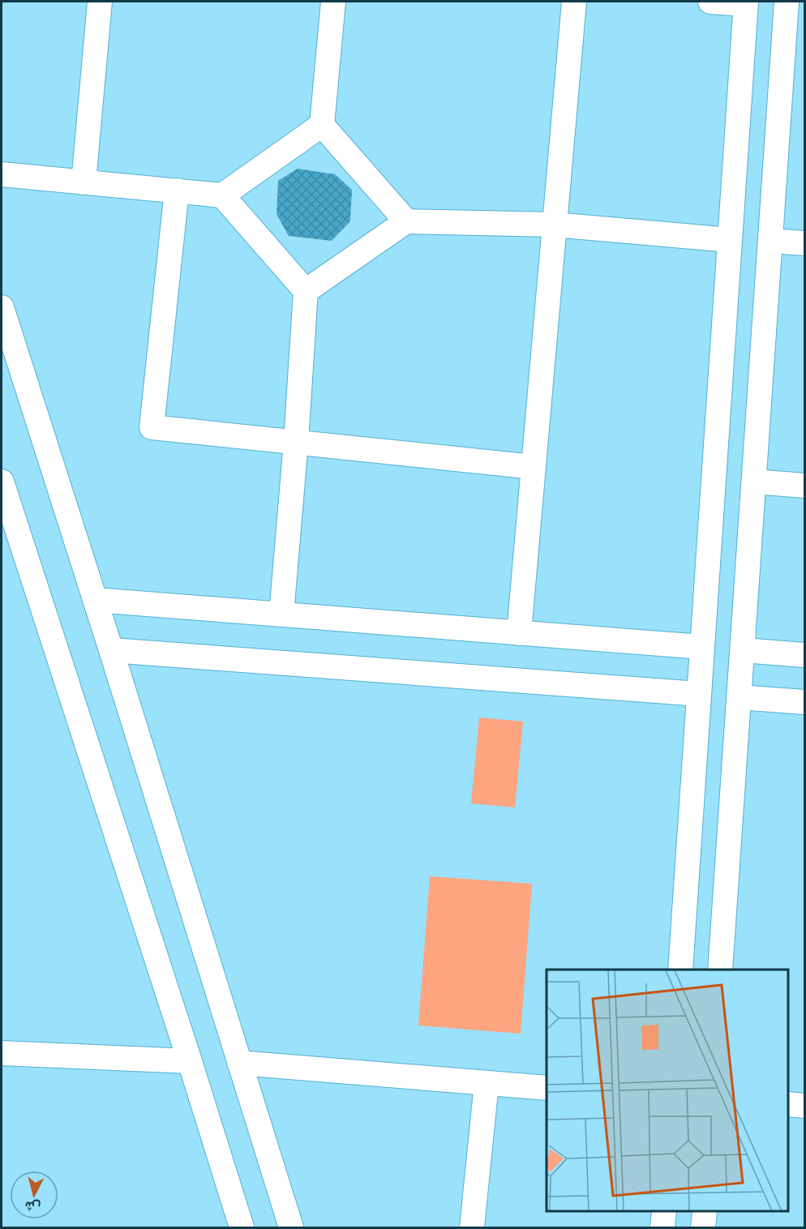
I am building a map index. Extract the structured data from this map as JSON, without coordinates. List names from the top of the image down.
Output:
{
  "north": "bottom"
}
